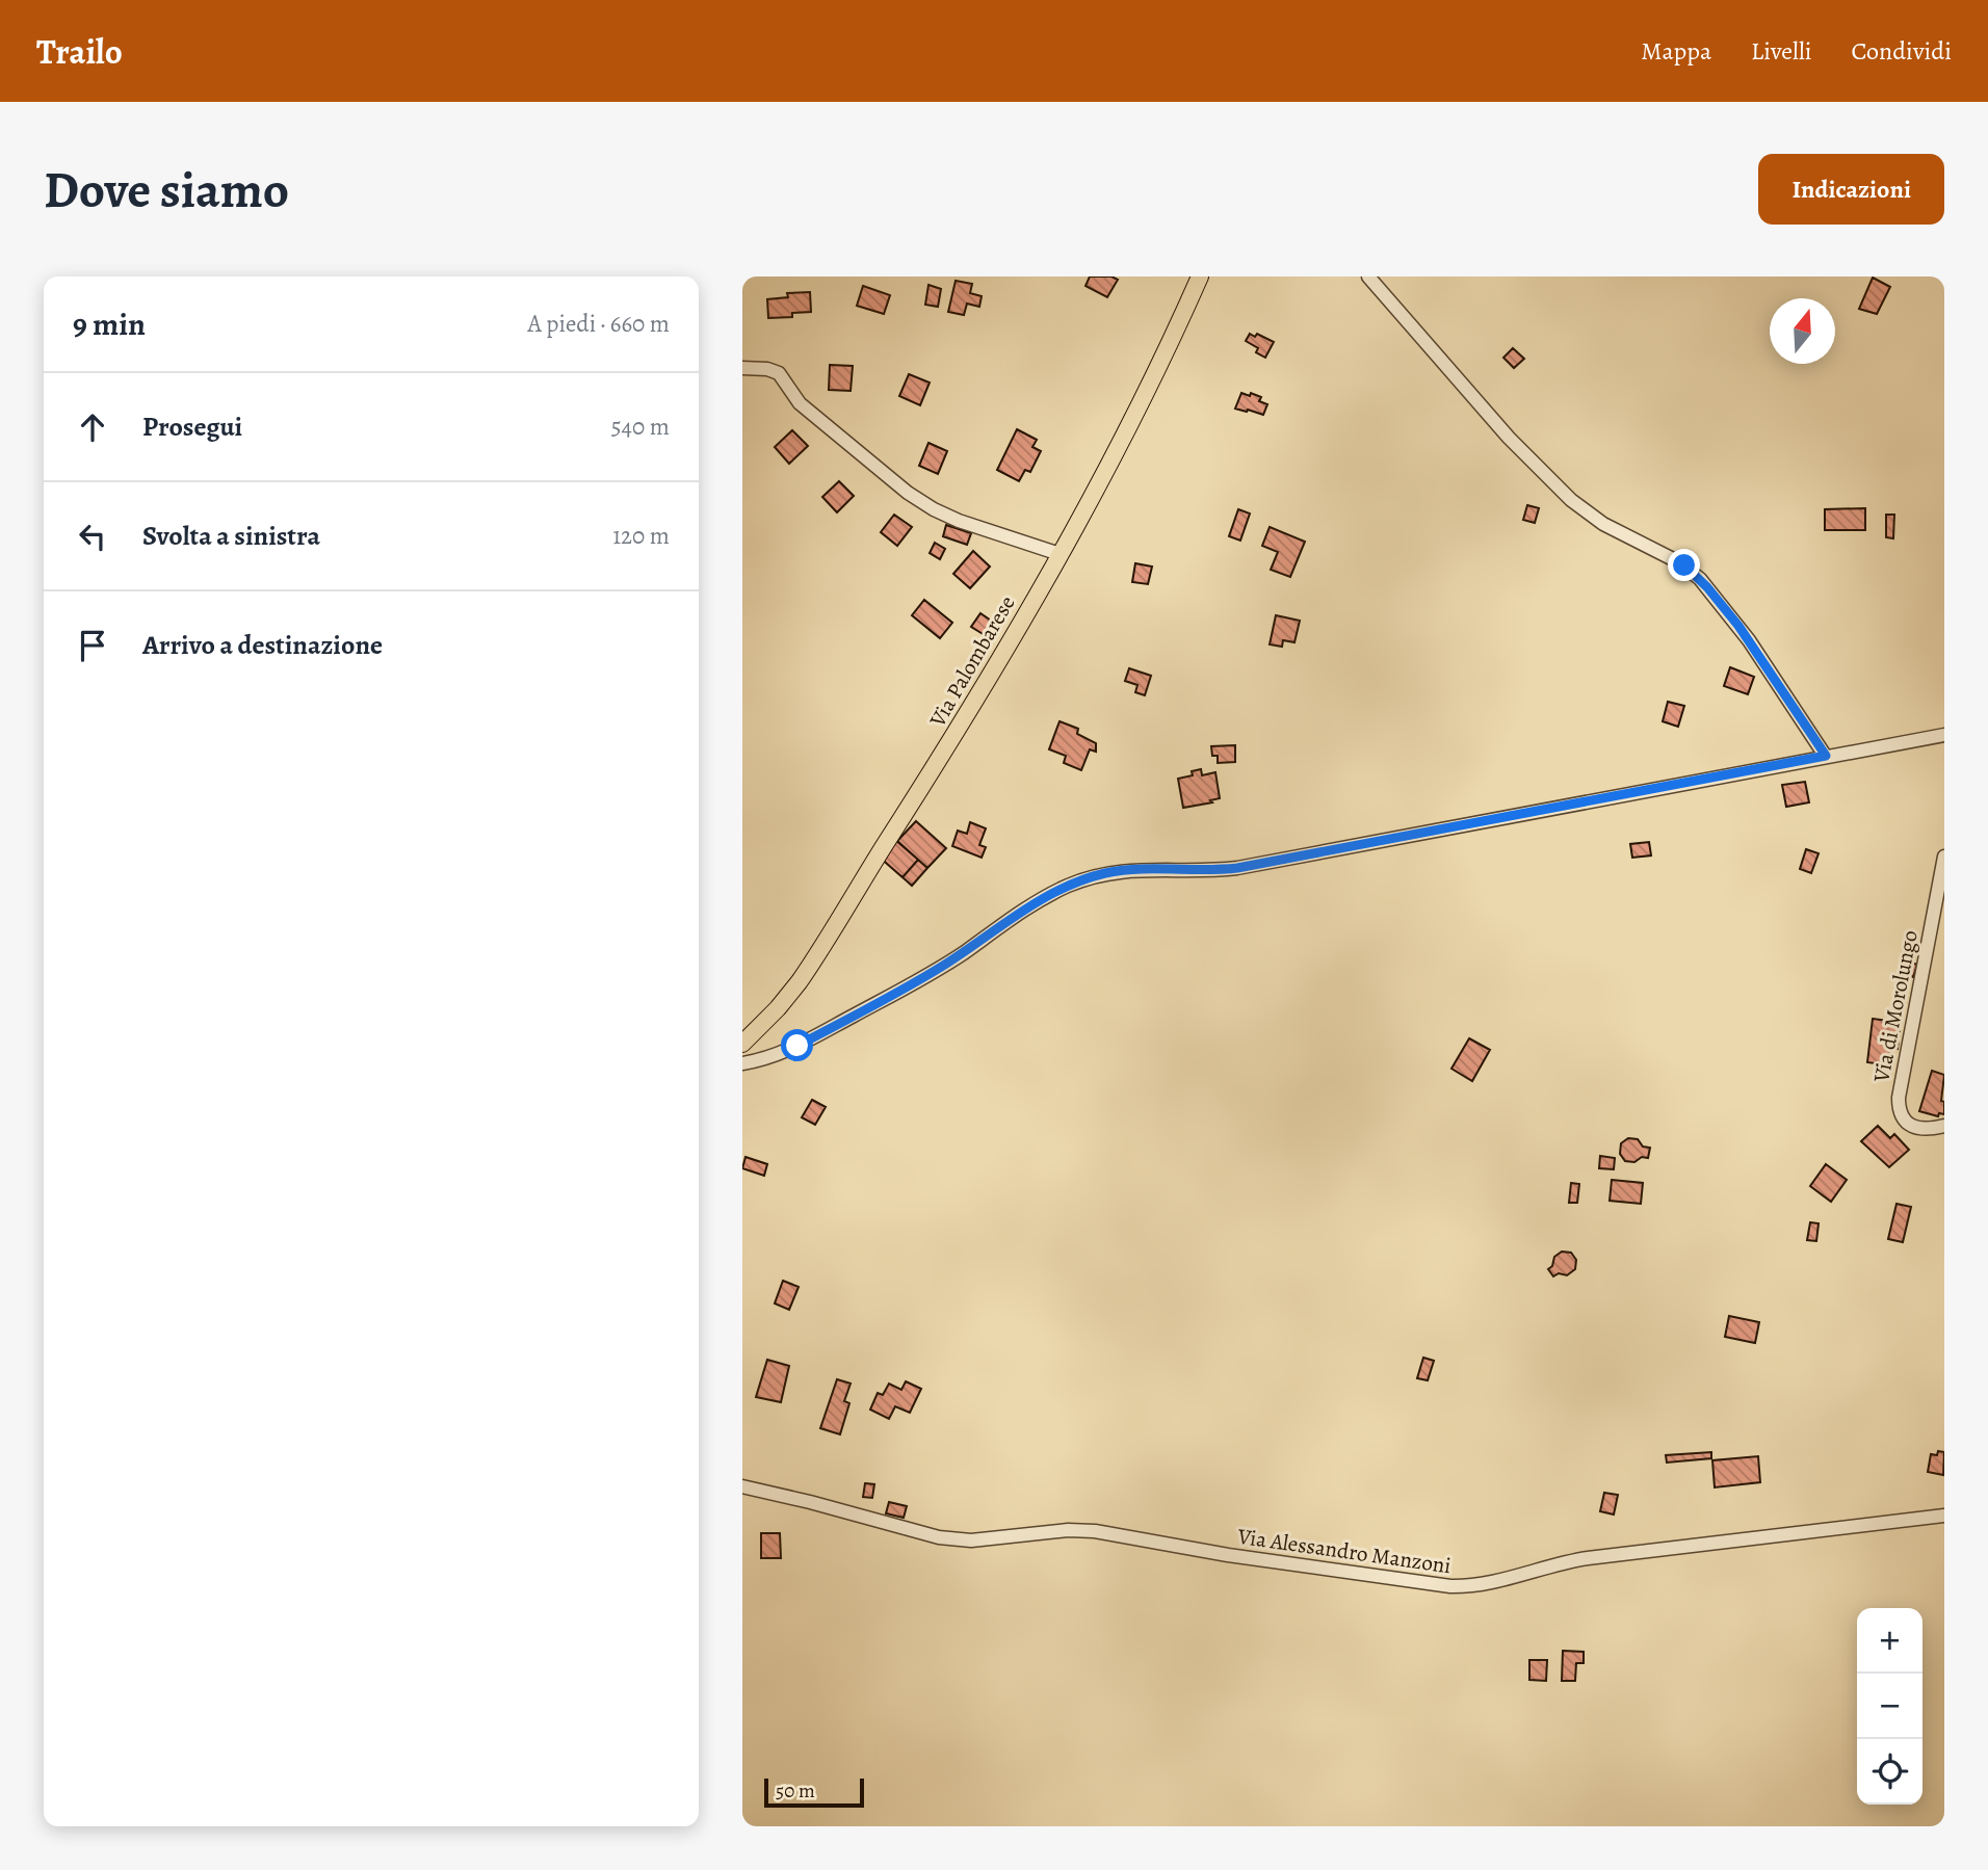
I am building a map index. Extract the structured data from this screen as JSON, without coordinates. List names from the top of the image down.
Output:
{
  "streets": {
    "main road": ["Via Palombarese"],
    "street": ["Via di Morolungo", "Via Alessandro Manzoni"]
  },
  "scale_bar": "50 m",
  "north": "top",
  "page": {
    "header": "Trailo",
    "nav": ["Mappa", "Livelli", "Condividi"],
    "buttons": "Indicazioni",
    "title": "Dove siamo",
    "heading": ["9 min", "A piedi · 660 m"],
    "list": [
      ["Prosegui", "540 m"],
      ["Svolta a sinistra", "120 m"],
      "Arrivo a destinazione"
    ],
    "map_buttons": ["+", "−"],
    "scale": "50 m"
  }
}
